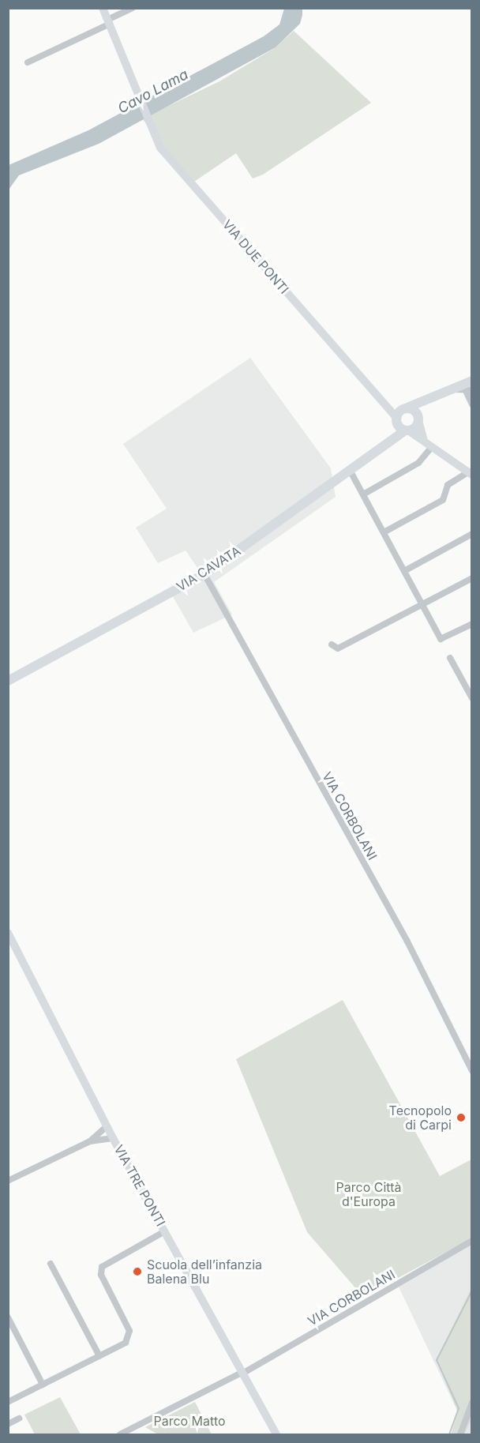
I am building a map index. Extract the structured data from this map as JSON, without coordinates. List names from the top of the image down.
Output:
{
  "streets": {
    "main road": ["VIA CAVATA"],
    "street": ["VIA DUE PONTI", "VIA CORBOLANI", "VIA TRE PONTI"]
  },
  "crossings": [
    ["VIA DUE PONTI", "VIA CAVATA"],
    ["VIA CAVATA", "VIA CORBOLANI"],
    ["VIA CORBOLANI", "VIA TRE PONTI"]
  ],
  "water": ["Cavo Lama"],
  "parks": ["Parco Città d'Europa", "Parco Matto"],
  "places": ["Tecnopolo di Carpi", "Scuola dell’infanzia Balena Blu"]
}
